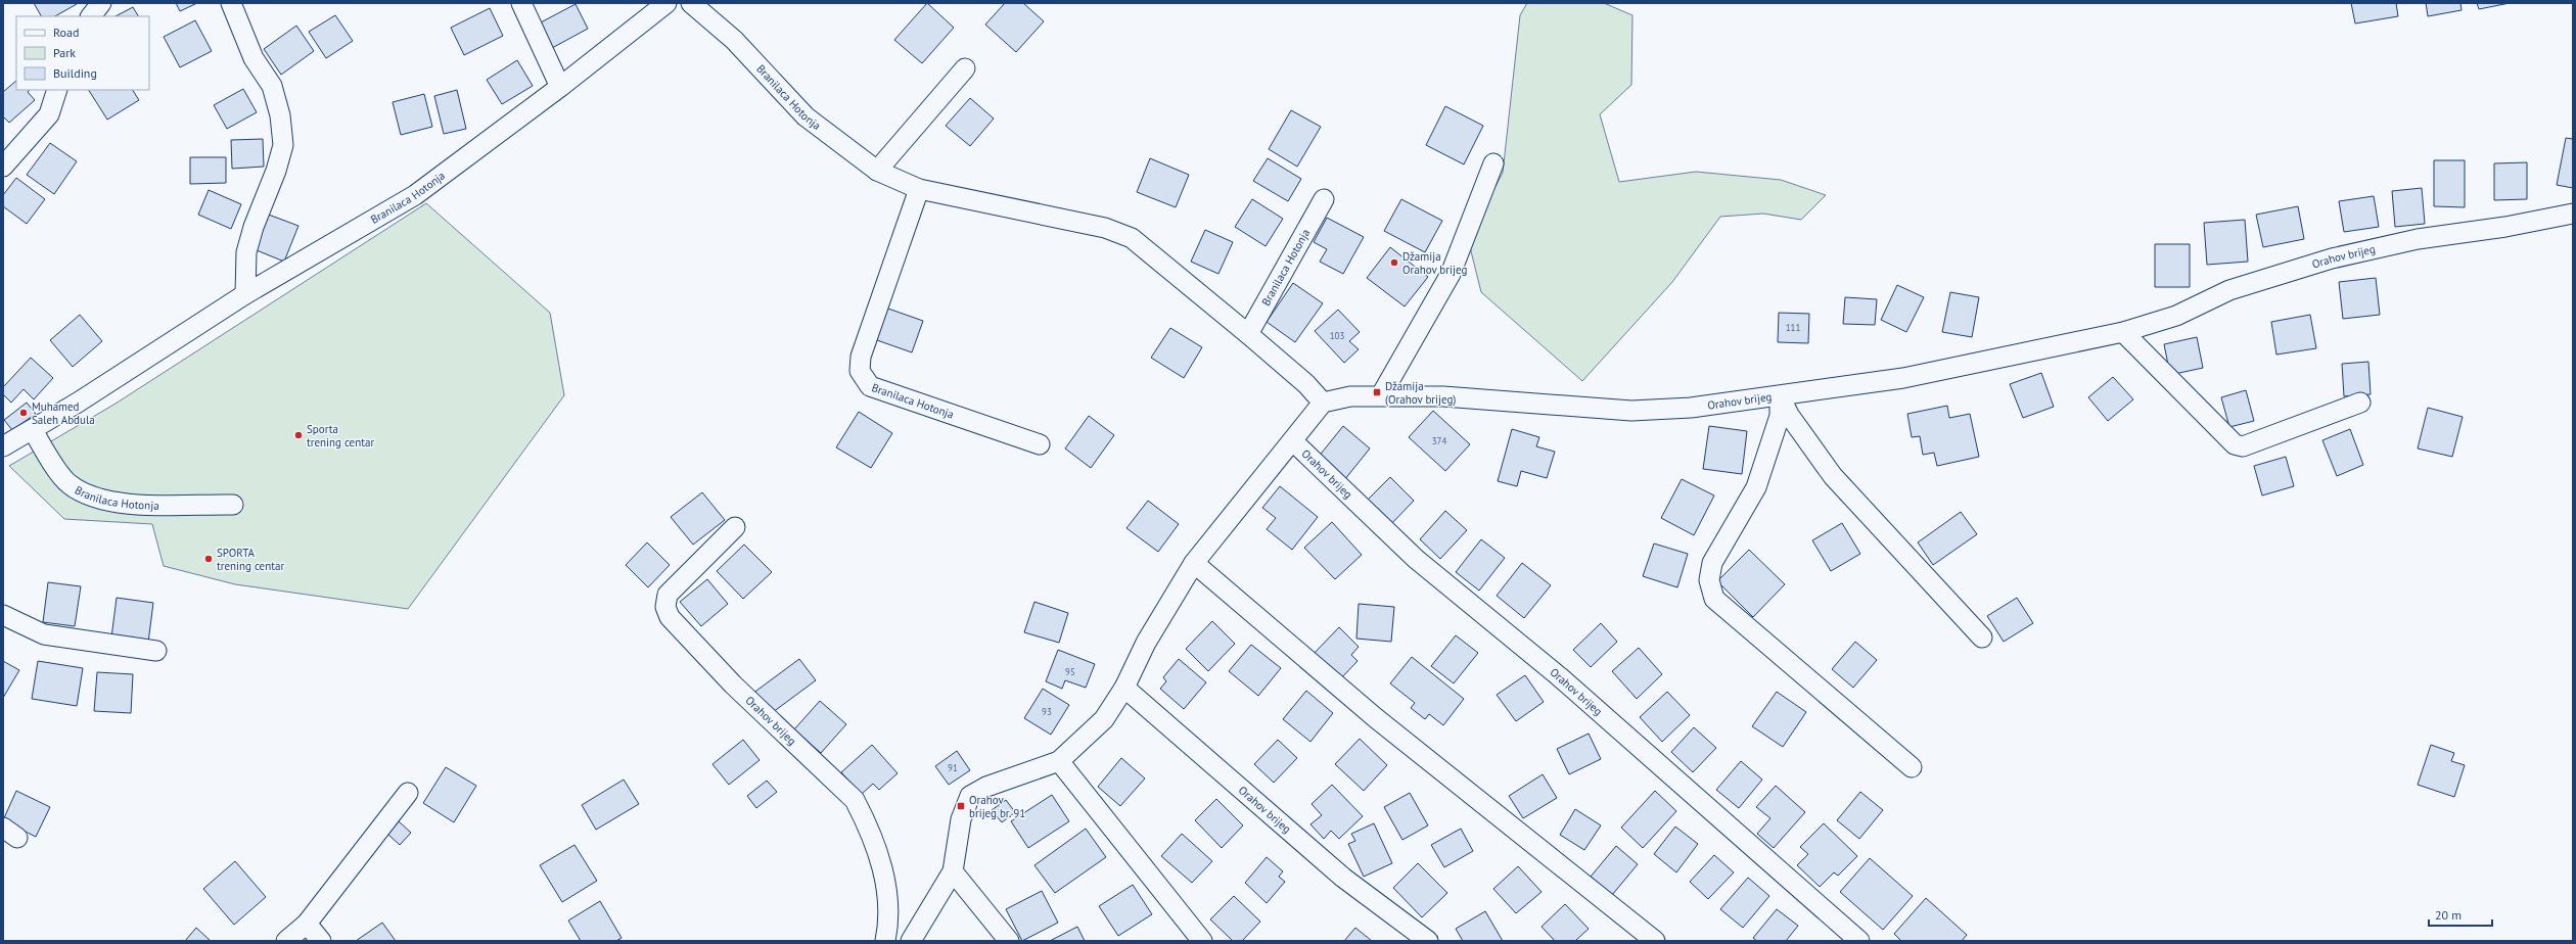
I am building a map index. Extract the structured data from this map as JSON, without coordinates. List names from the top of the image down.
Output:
{
  "streets": {
    "street": ["Branilaca Hotonja", "Orahov brijeg"]
  },
  "crossings": [
    ["Branilaca Hotonja", "Orahov brijeg"]
  ],
  "places": {
    "other": [
      "Džamija Orahov brijeg",
      "Muhamed Saleh Abdula",
      "Sporta trening centar",
      "SPORTA trening centar"
    ],
    "transit": ["Džamija (Orahov brijeg)", "Orahov brijeg br. 91"]
  },
  "house_numbers": [
    "111",
    "103",
    "374",
    "95",
    "93",
    "91"
  ],
  "legend": ["Road", "Park", "Building"],
  "scale_bar": "20 m"
}
